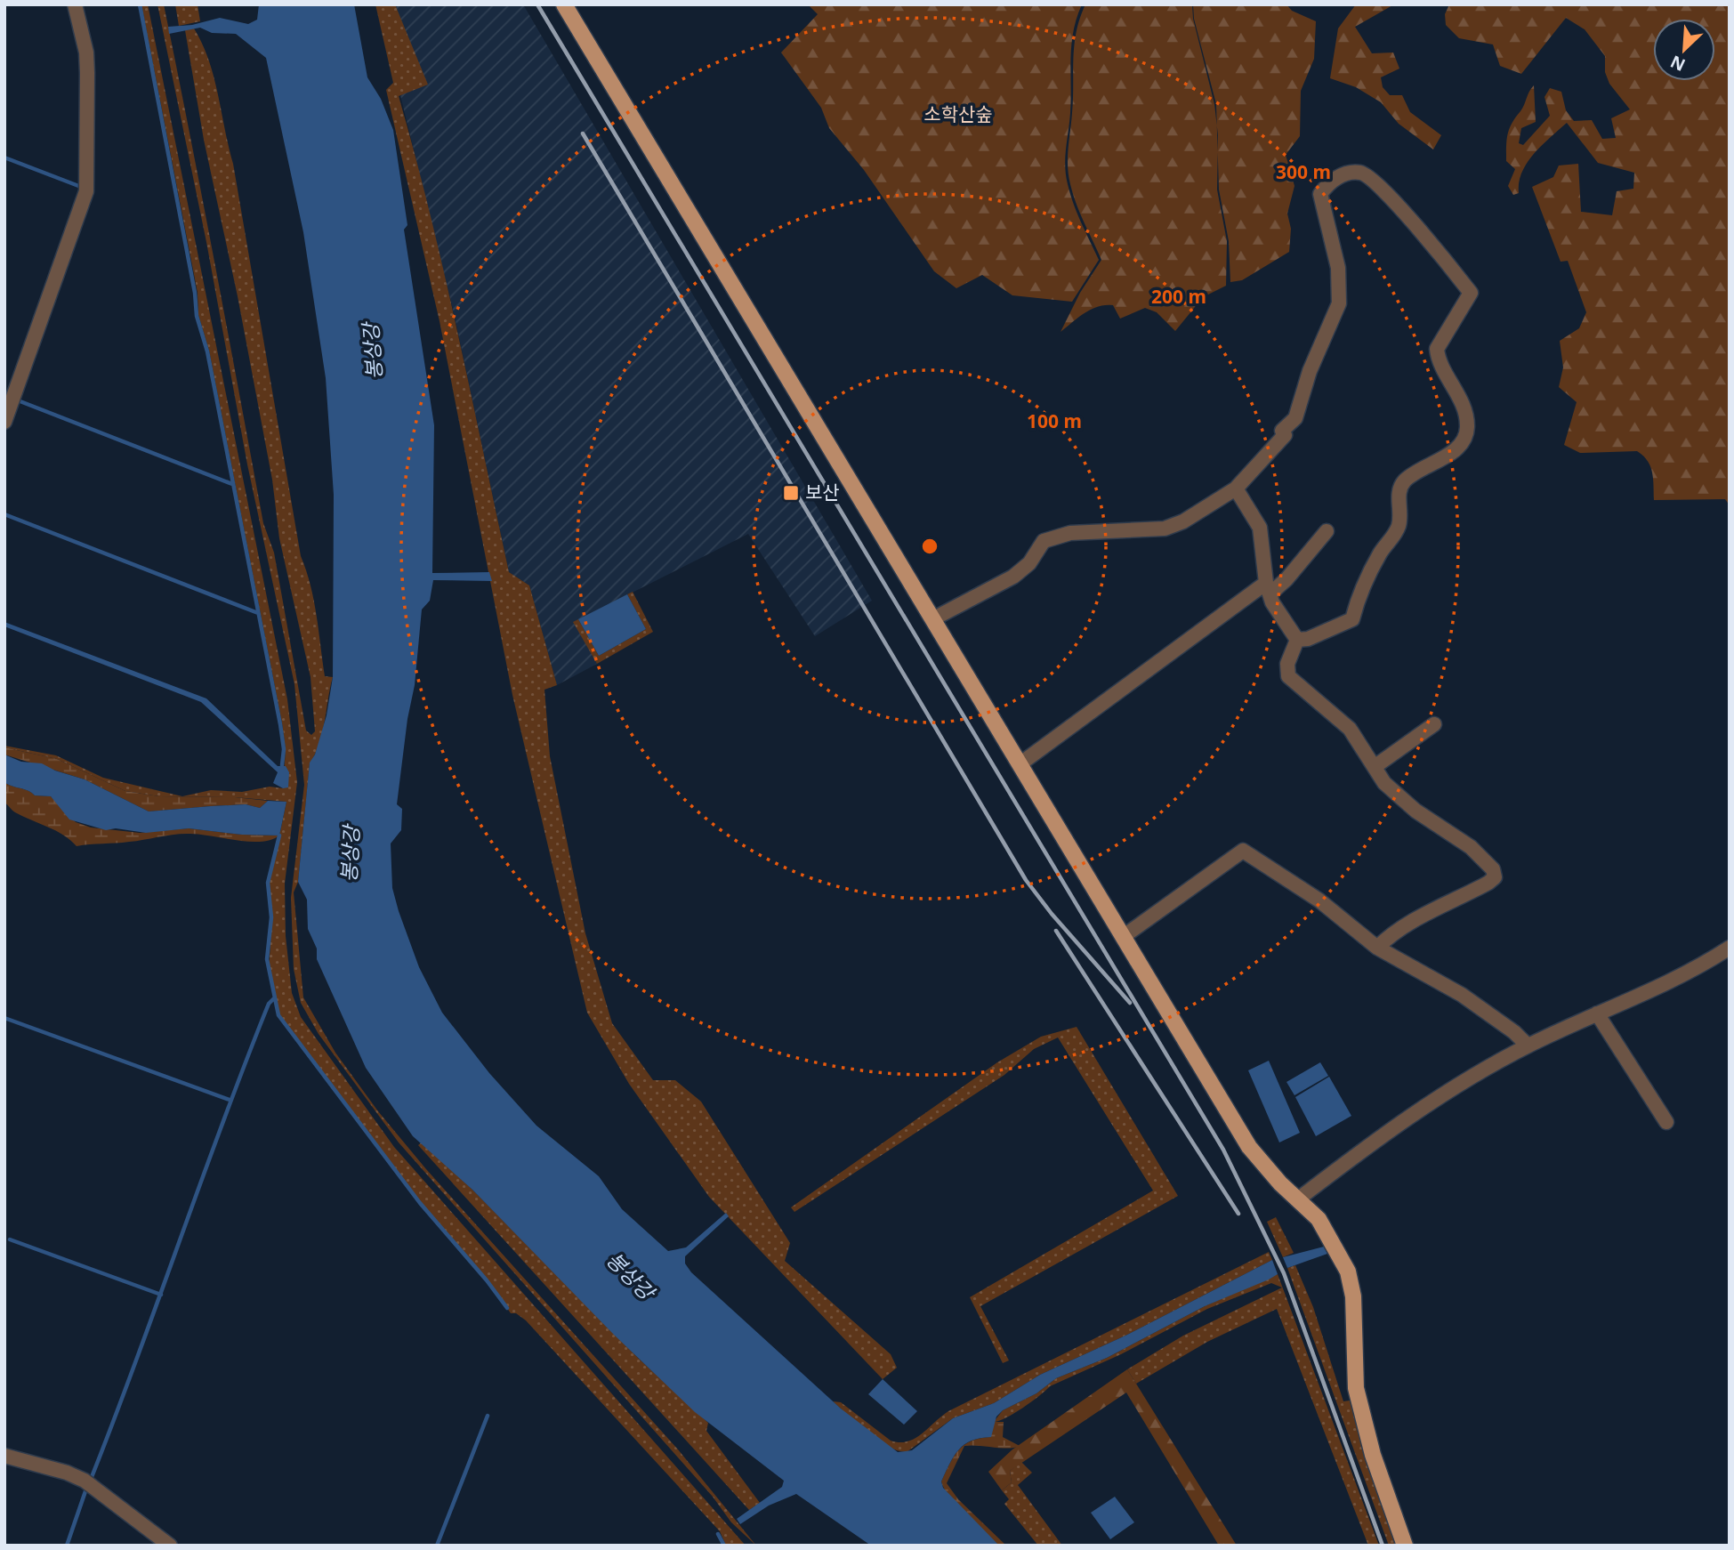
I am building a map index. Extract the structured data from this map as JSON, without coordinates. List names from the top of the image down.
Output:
{
  "water": ["봉상강"],
  "parks": ["소학산숲"],
  "places": {
    "transit": ["보산"]
  },
  "north": "bottom left",
  "rings": ["300 m", "200 m", "100 m"]
}
